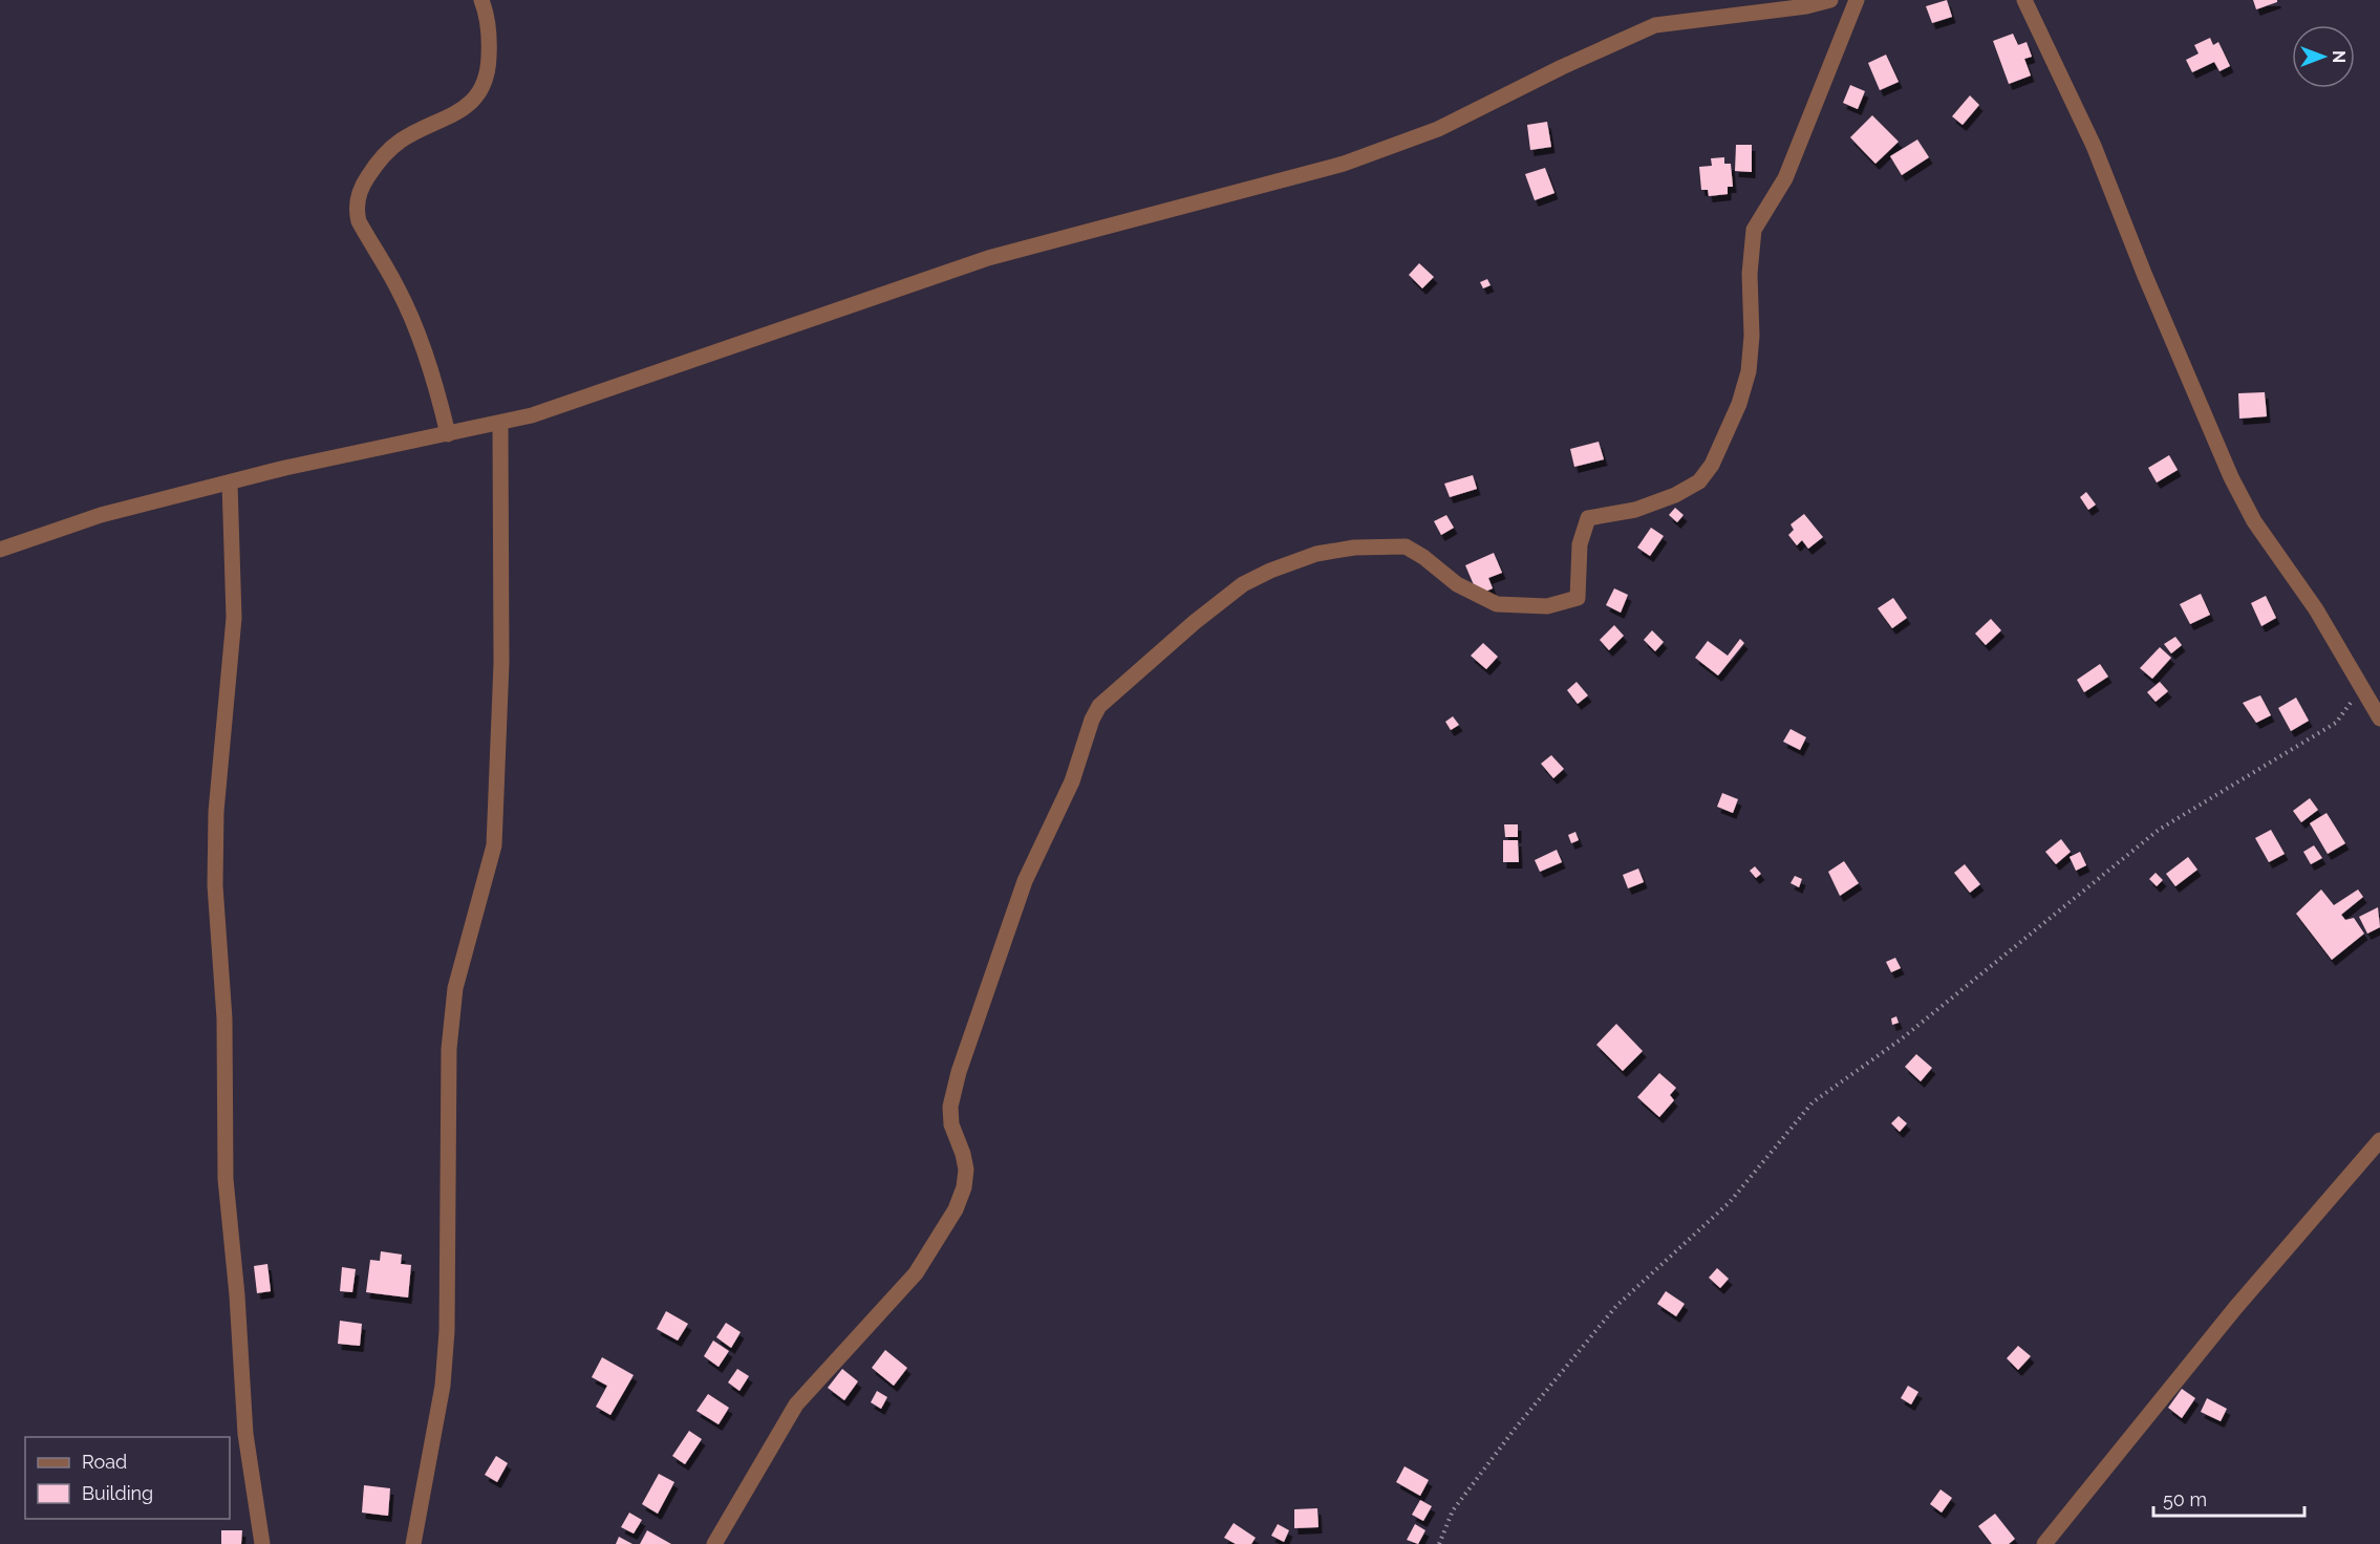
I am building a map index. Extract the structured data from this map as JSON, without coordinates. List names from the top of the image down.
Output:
{
  "legend": ["Road", "Building"],
  "scale_bar": "50 m",
  "north": "right"
}
